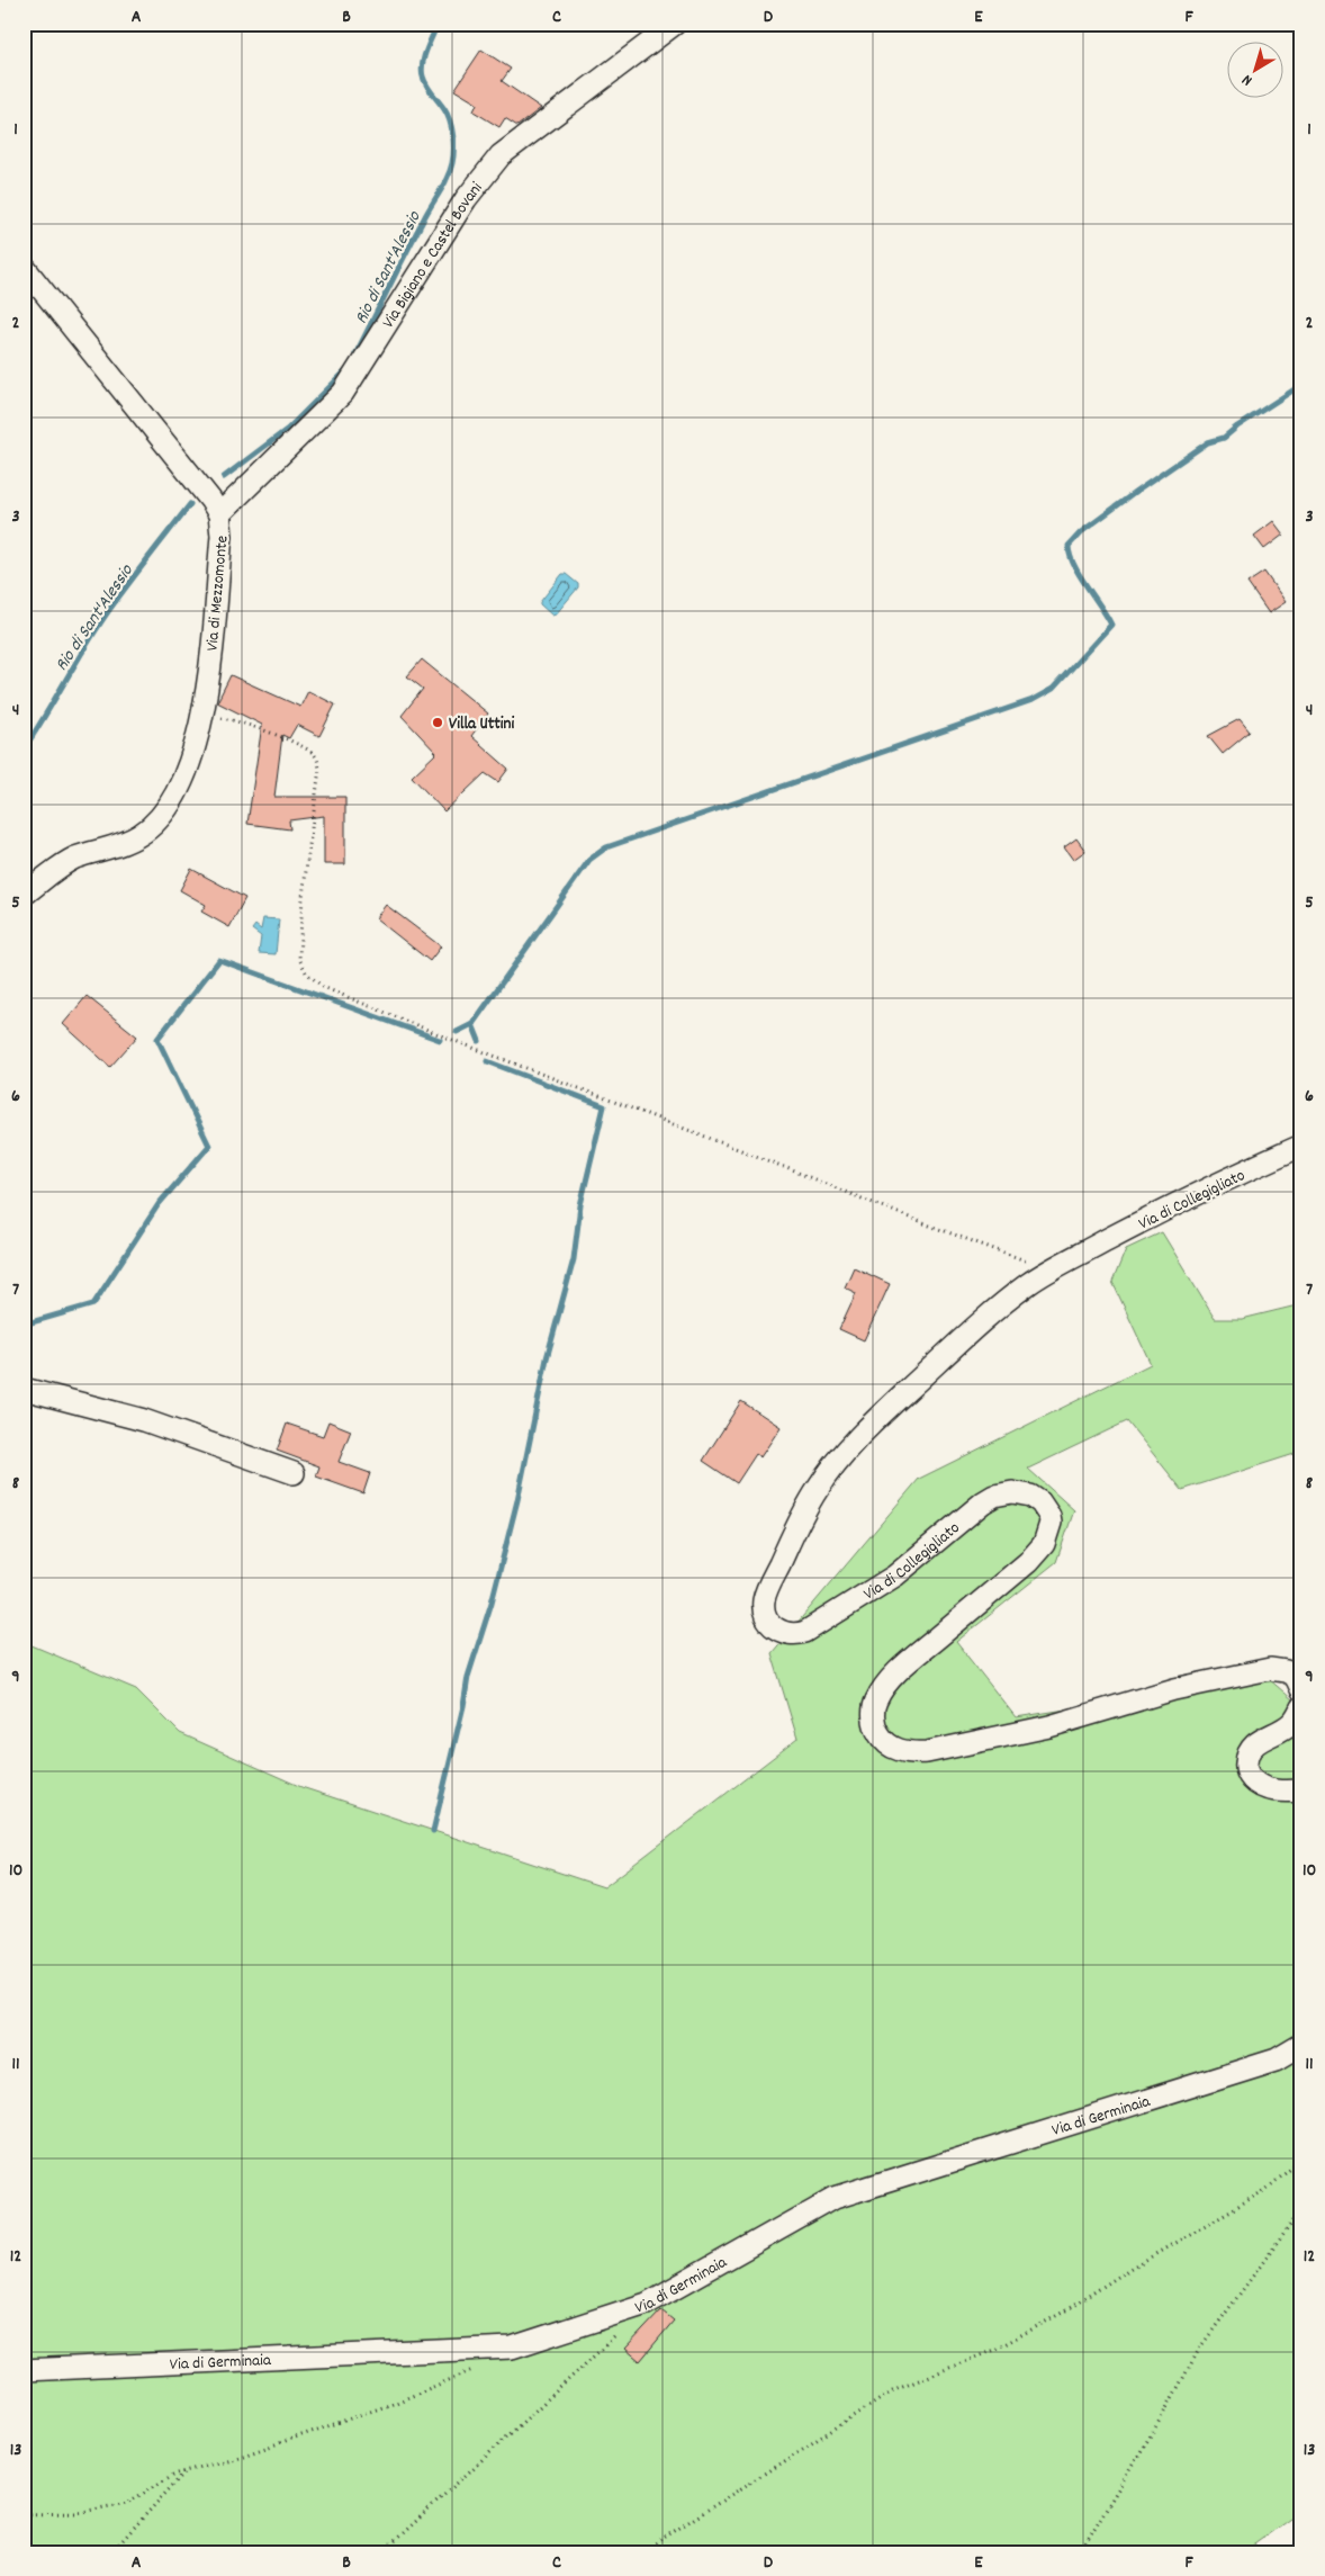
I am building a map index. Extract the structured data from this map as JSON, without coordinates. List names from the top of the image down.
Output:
{
  "streets": {
    "street": [
      "Via Bigiano e Castel Bovani",
      "Via di Mezzomonte",
      "Via di Collegigliato",
      "Via di Germinaia"
    ]
  },
  "crossings": [
    ["Via Bigiano e Castel Bovani", "Via di Mezzomonte"]
  ],
  "water": ["Rio di Sant'Alessio"],
  "places": ["Villa Uttini"],
  "north": "bottom left",
  "grid": {
    "columns": [
      "A",
      "B",
      "C",
      "D",
      "E",
      "F"
    ],
    "rows": [
      "1",
      "2",
      "3",
      "4",
      "5",
      "6",
      "7",
      "8",
      "9",
      "10",
      "11",
      "12",
      "13"
    ]
  }
}
